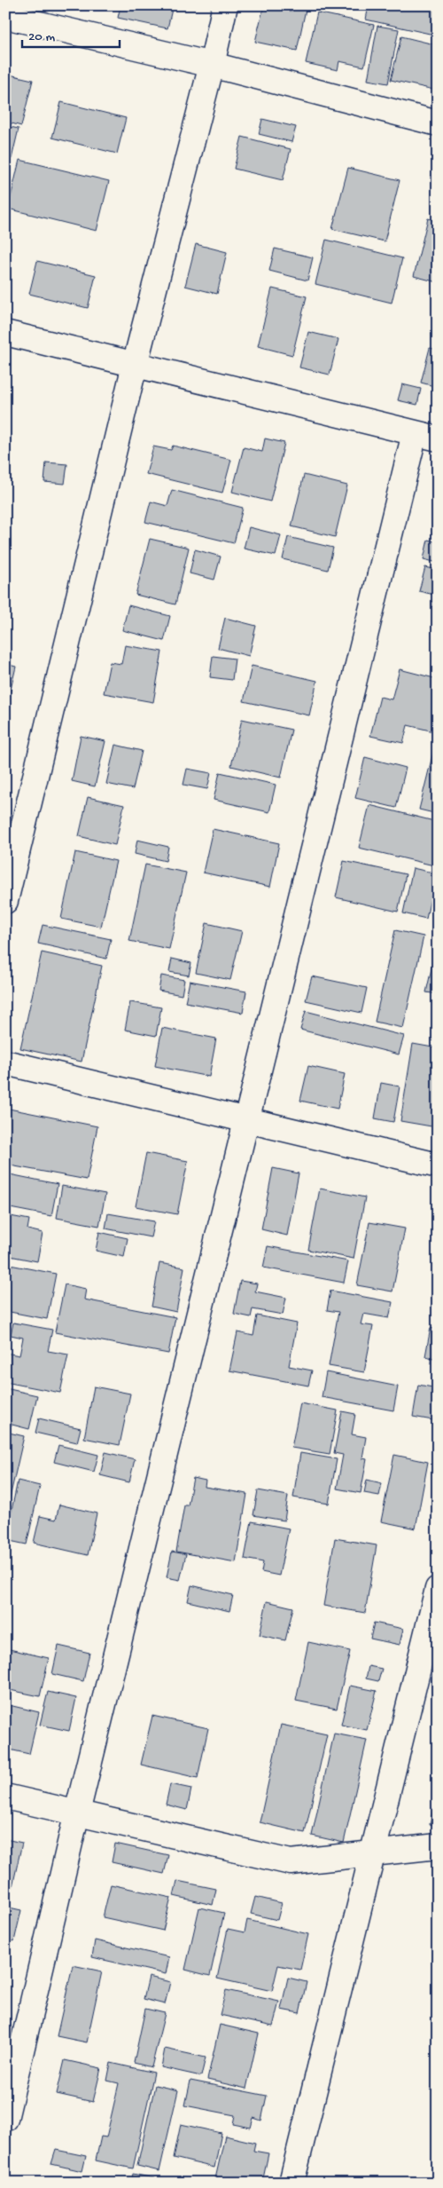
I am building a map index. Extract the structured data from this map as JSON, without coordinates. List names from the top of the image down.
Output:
{
  "scale_bar": "20 m"
}
